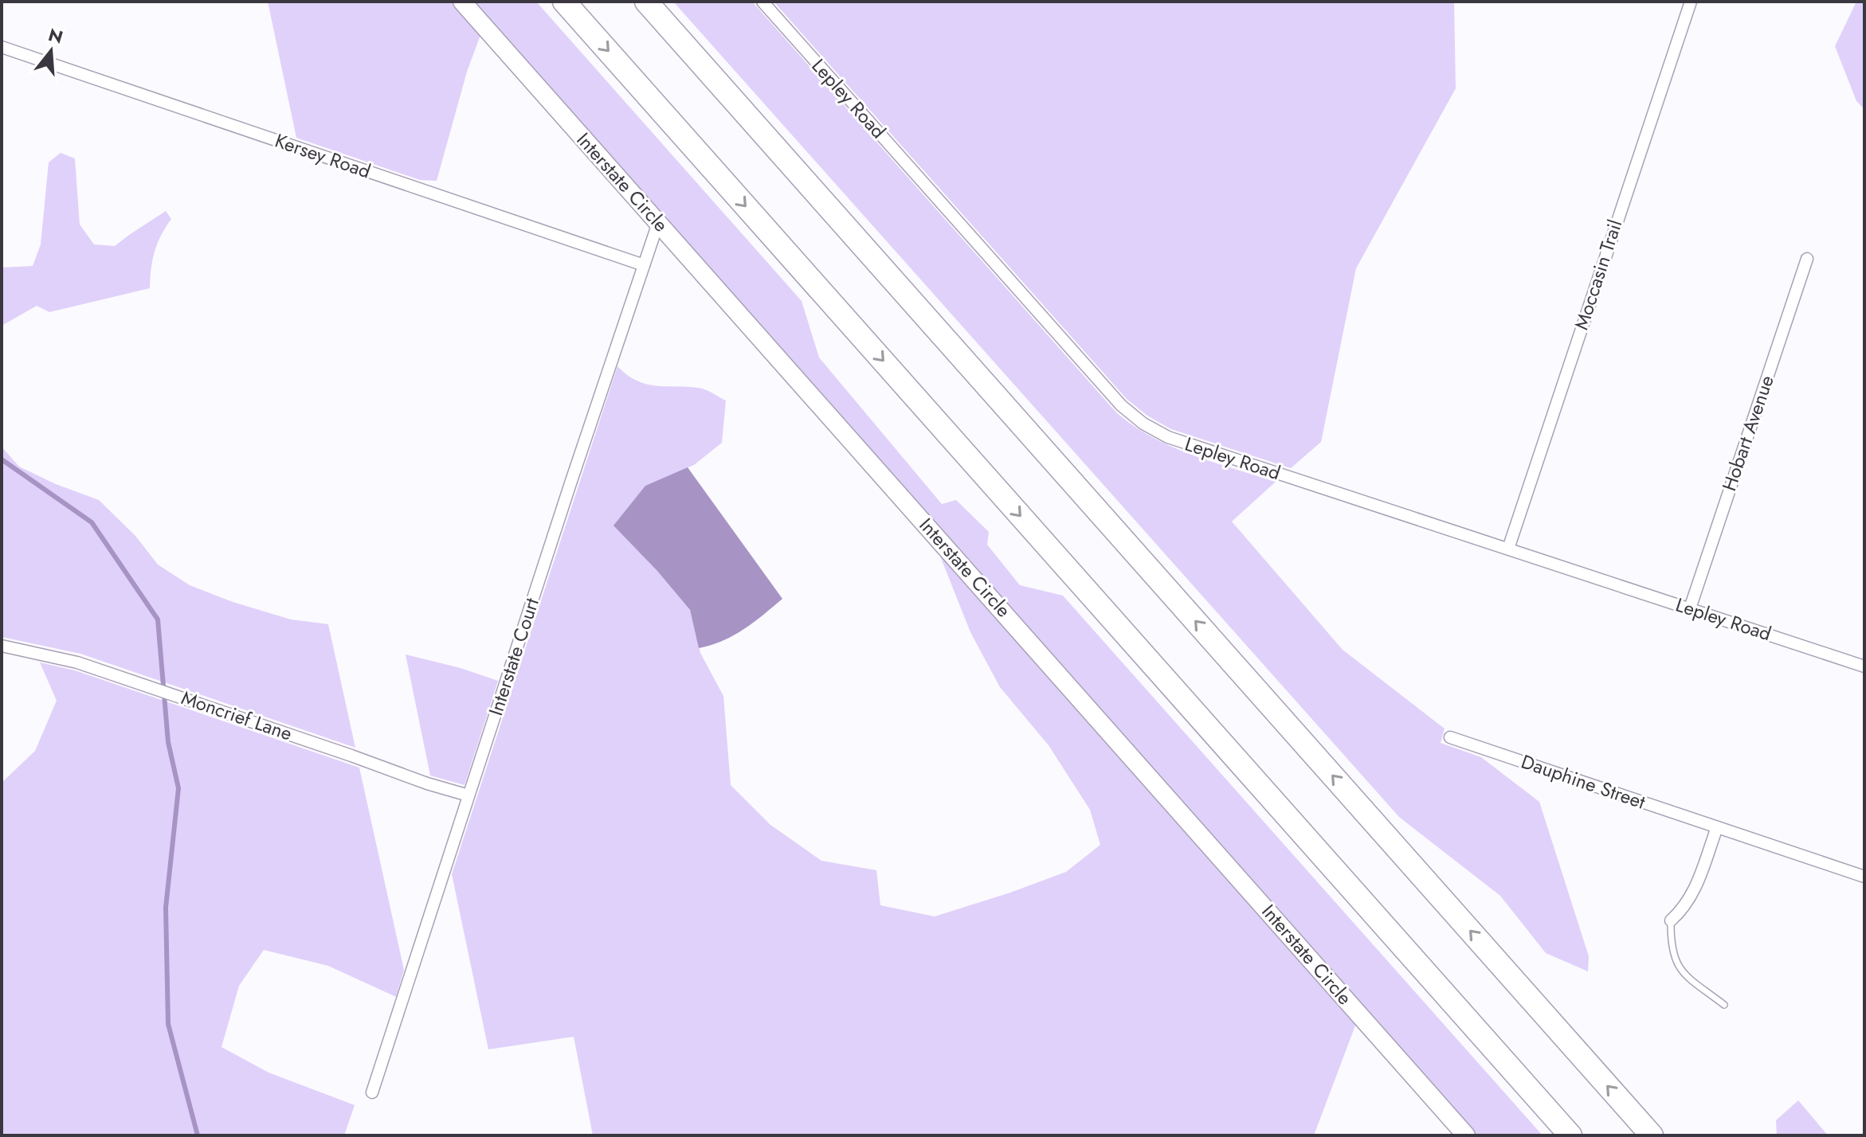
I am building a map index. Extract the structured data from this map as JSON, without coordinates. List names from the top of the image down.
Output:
{
  "streets": {
    "street": [
      "Lepley Road",
      "Kersey Road",
      "Interstate Circle",
      "Moccasin Trail",
      "Hobart Avenue",
      "Interstate Court",
      "Moncrief Lane",
      "Dauphine Street"
    ]
  },
  "crossings": [
    ["Lepley Road", "Moccasin Trail"],
    ["Lepley Road", "Hobart Avenue"],
    ["Kersey Road", "Interstate Court"],
    ["Interstate Circle", "Interstate Court"],
    ["Interstate Court", "Moncrief Lane"]
  ],
  "north": "top"
}
